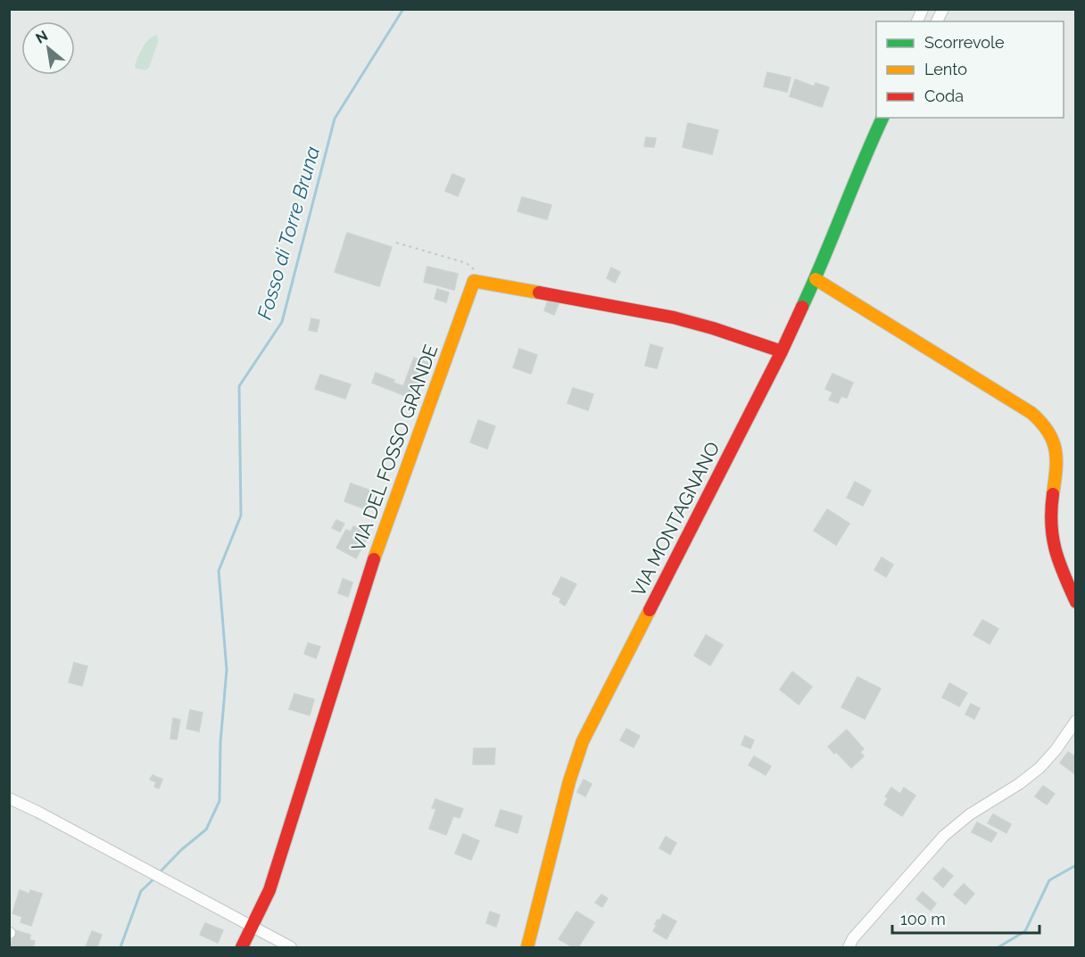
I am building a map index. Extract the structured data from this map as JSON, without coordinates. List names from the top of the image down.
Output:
{
  "streets": {
    "street": ["VIA DEL FOSSO GRANDE", "VIA MONTAGNANO"]
  },
  "water": ["Fosso di Torre Bruna"],
  "legend": ["Scorrevole", "Lento", "Coda"],
  "scale_bar": "100 m",
  "north": "top left"
}
